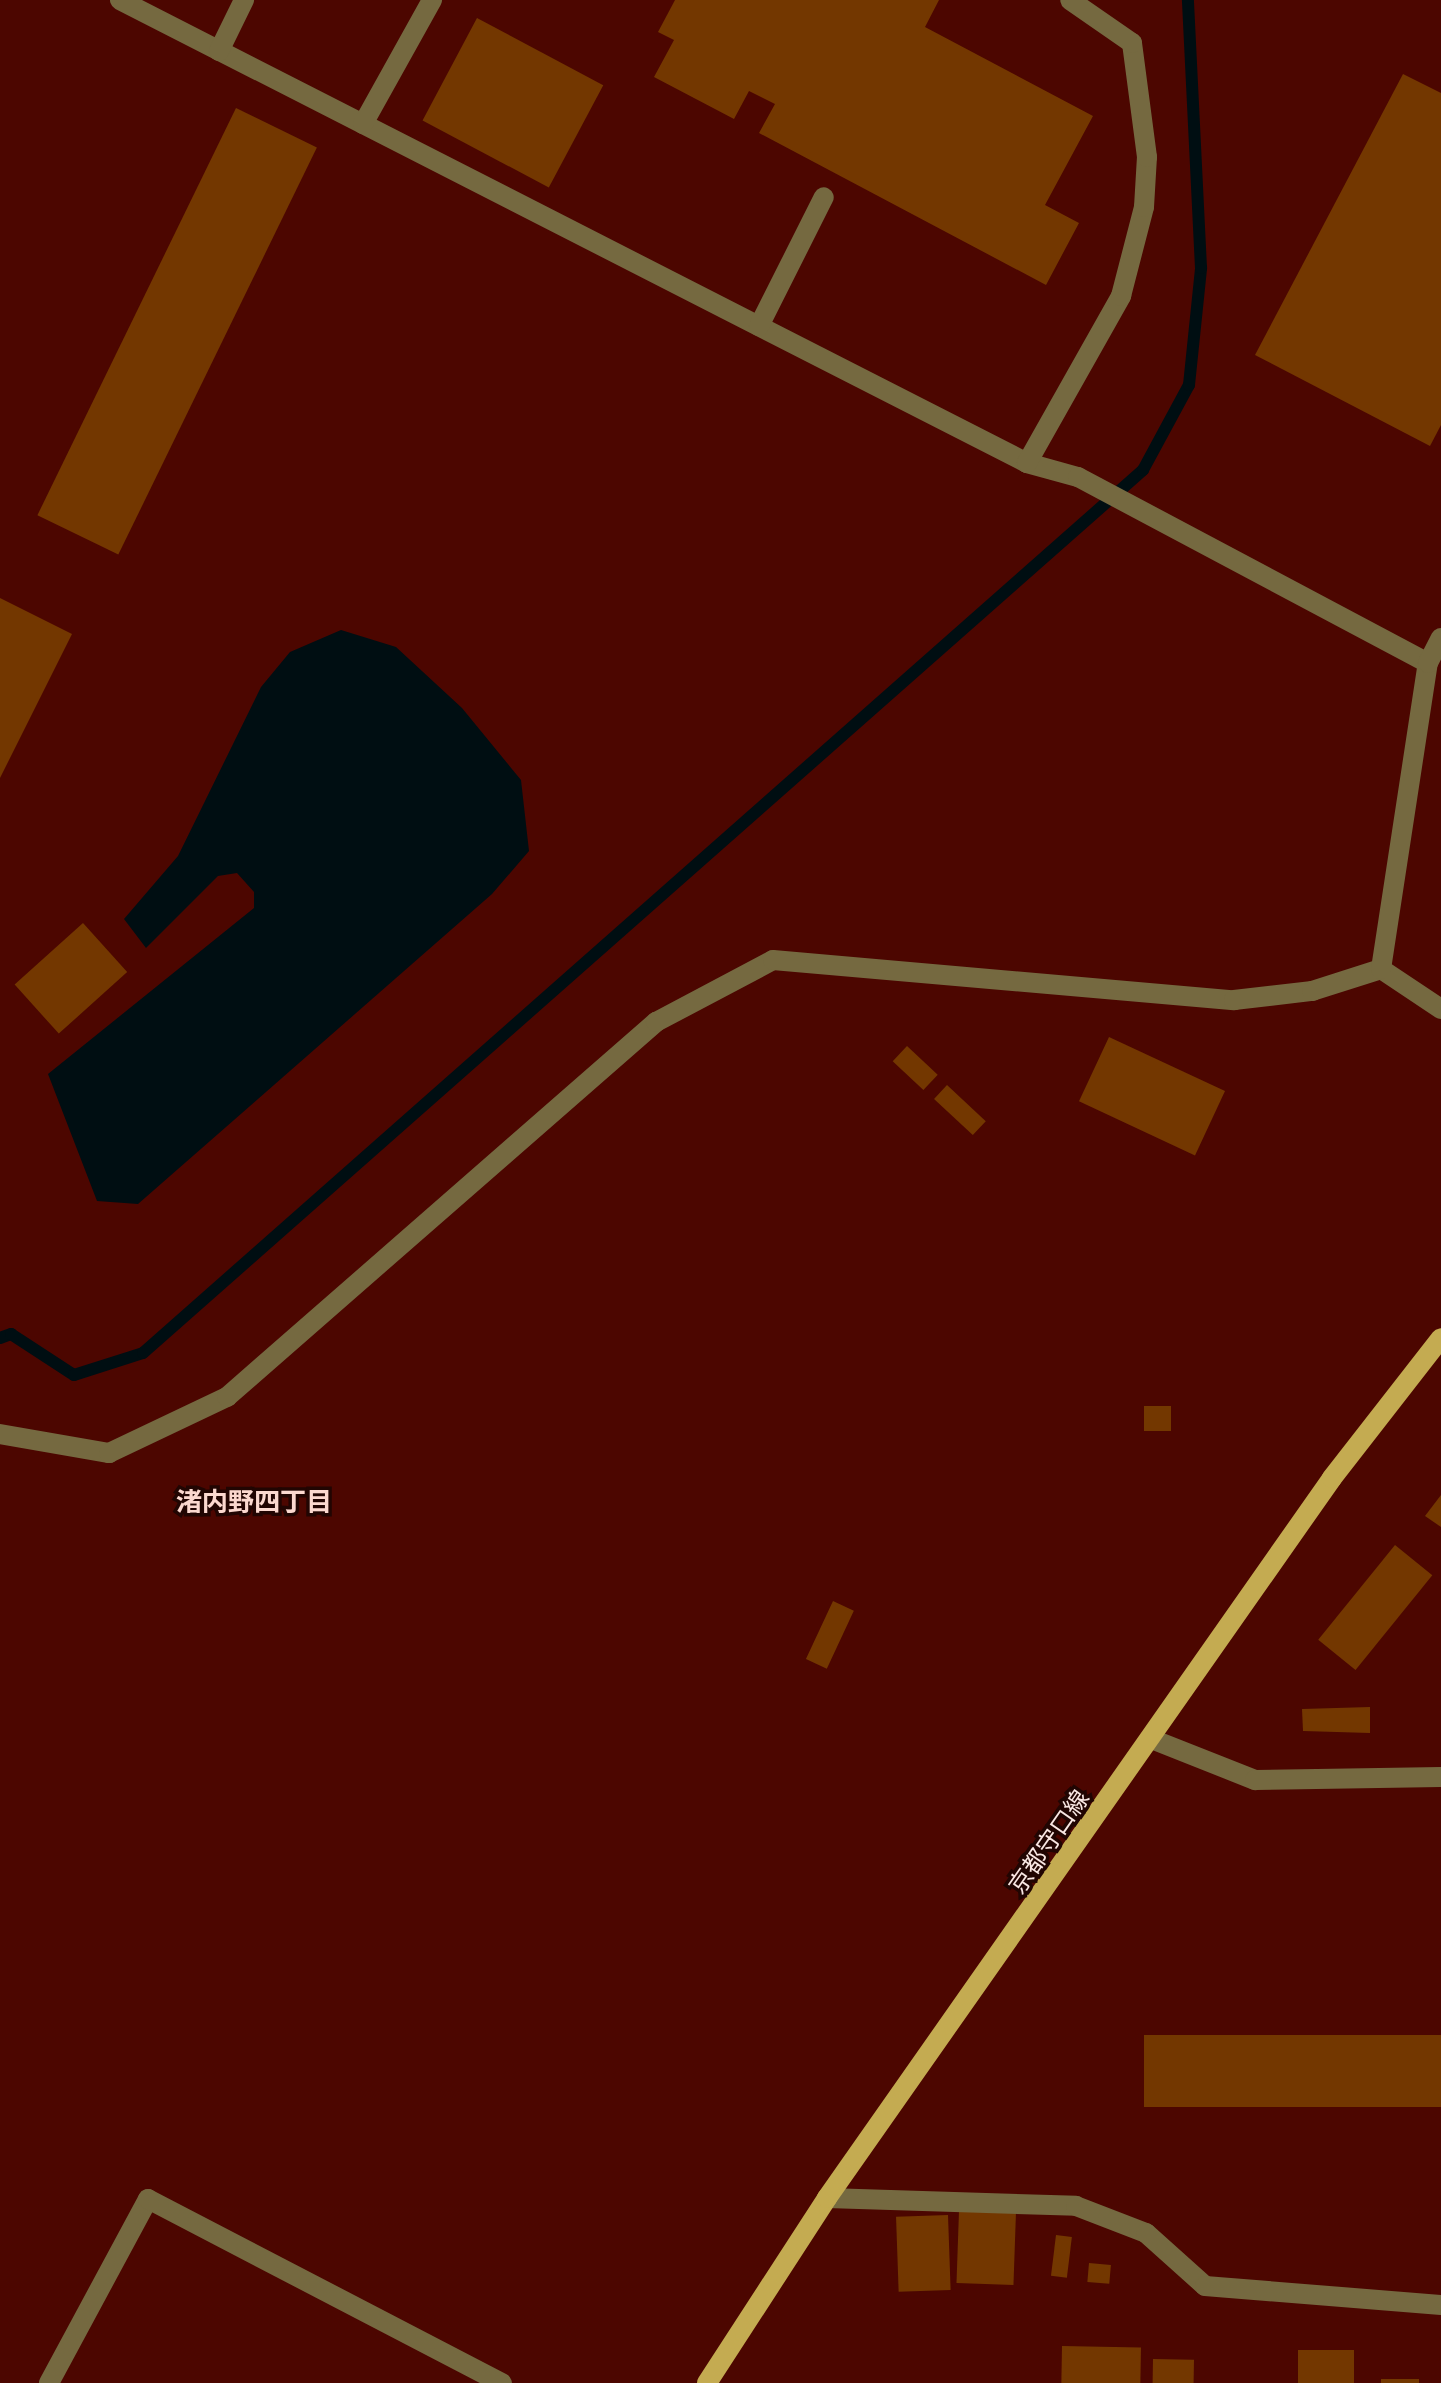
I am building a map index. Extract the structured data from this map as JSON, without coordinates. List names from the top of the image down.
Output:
{
  "streets": {
    "main road": ["京都守口線"]
  },
  "districts": ["渚内野四丁目"]
}
